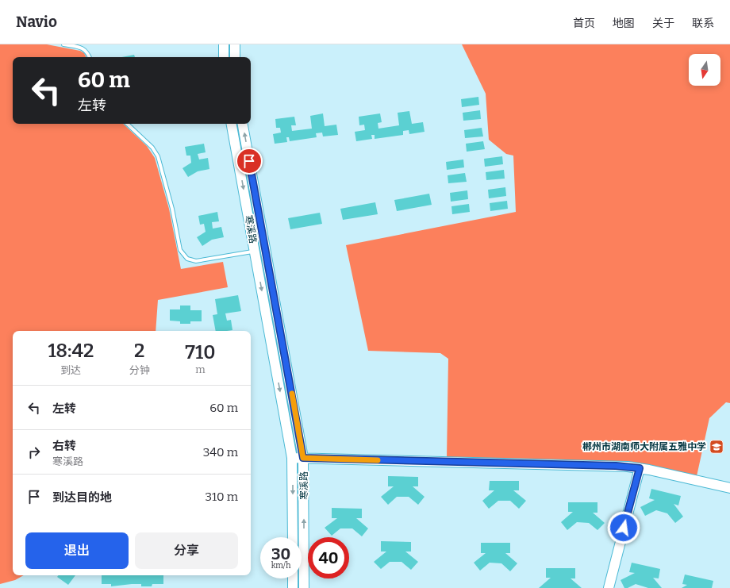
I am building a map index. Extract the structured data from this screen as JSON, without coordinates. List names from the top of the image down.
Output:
{
  "streets": {
    "main road": ["寒溪路"]
  },
  "places": {
    "school or university": ["郴州市湖南师大附属五雅中学"]
  },
  "north": "bottom",
  "page": {
    "header": "Navio",
    "nav": [
      "首页",
      "地图",
      "关于",
      "联系"
    ],
    "turn": ["60 m", "左转"],
    "eta": [
      "18:42",
      "到达",
      "2",
      "分钟",
      "710",
      "m"
    ],
    "list": [
      {
        "name": "左转",
        "value": "60 m"
      },
      {
        "name": "右转",
        "note": "寒溪路",
        "value": "340 m"
      },
      {
        "name": "到达目的地",
        "value": "310 m"
      }
    ],
    "buttons": ["退出", "分享"],
    "speed": "30 km/h",
    "limit": "40"
  }
}
